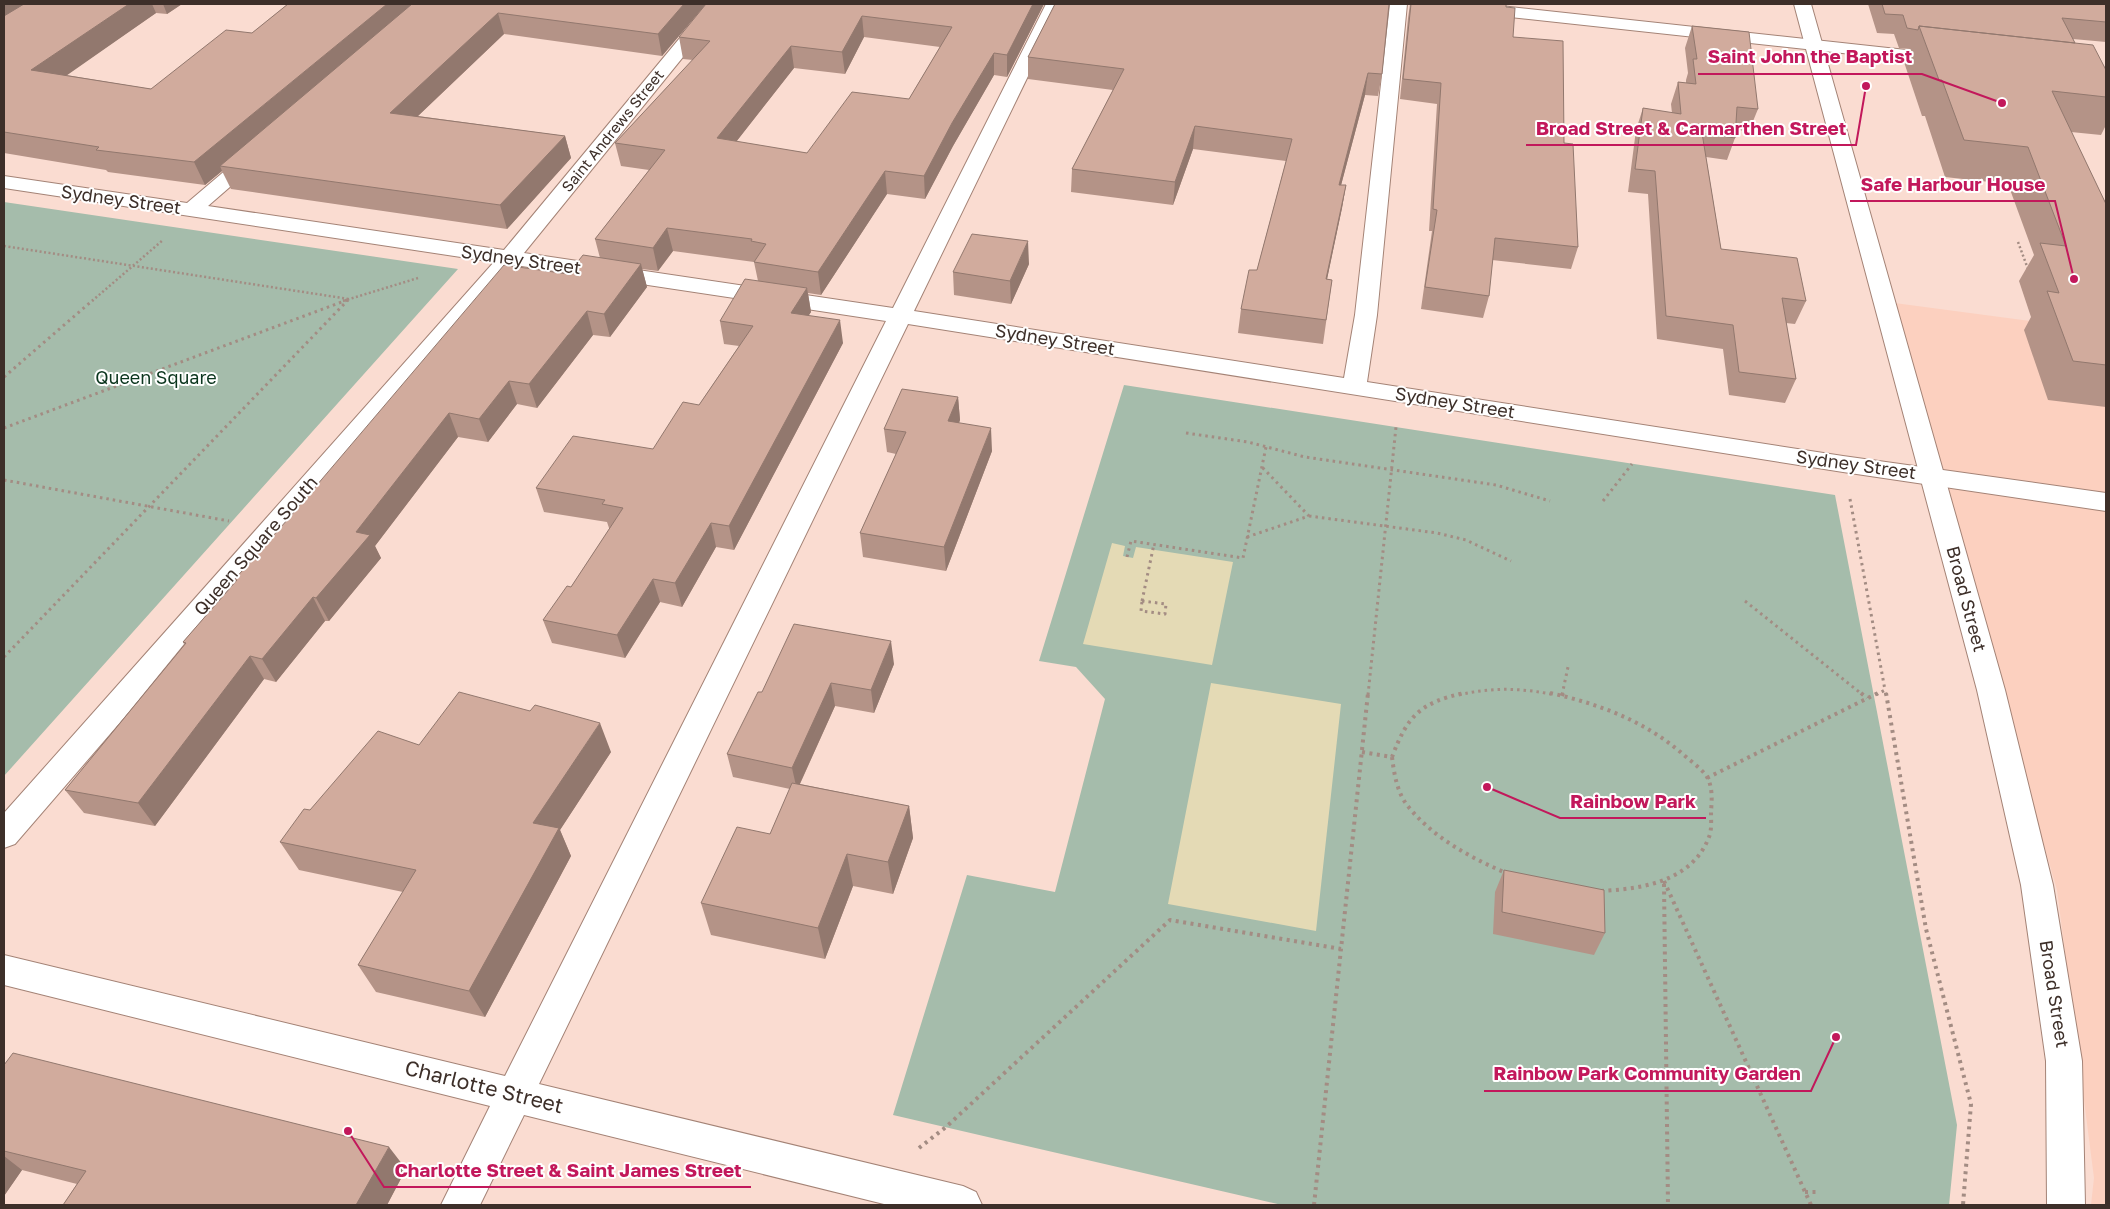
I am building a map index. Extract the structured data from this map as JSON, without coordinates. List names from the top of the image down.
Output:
{
  "streets": {
    "street": [
      "Saint Andrews Street",
      "Sydney Street",
      "Queen Square South",
      "Broad Street",
      "Charlotte Street"
    ]
  },
  "crossings": [
    ["Saint Andrews Street", "Sydney Street"],
    ["Saint Andrews Street", "Queen Square South"],
    ["Sydney Street", "Queen Square South"],
    ["Sydney Street", "Broad Street"]
  ],
  "parks": ["Queen Square"],
  "places": [
    "Broad Street & Carmarthen Street",
    "Saint John the Baptist",
    "Safe Harbour House",
    "Rainbow Park",
    "Rainbow Park Community Garden",
    "Charlotte Street & Saint James Street"
  ]
}
